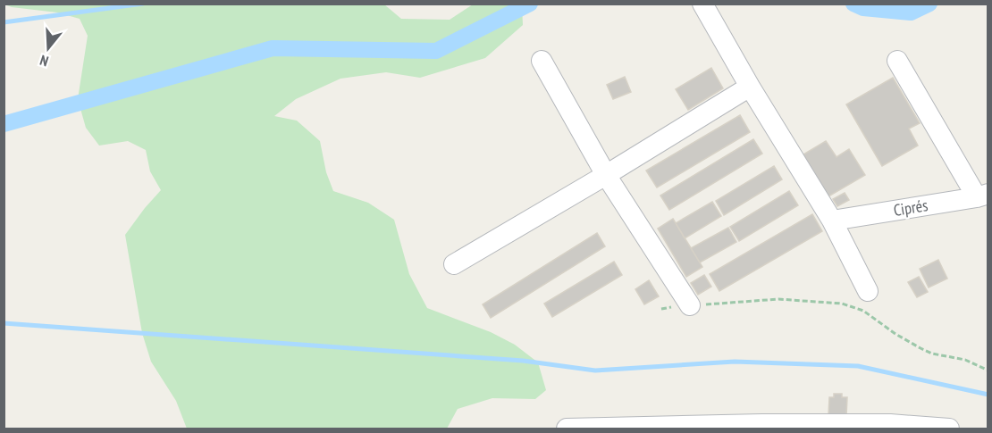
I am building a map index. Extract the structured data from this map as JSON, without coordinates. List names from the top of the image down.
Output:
{
  "streets": {
    "street": ["Ciprés"]
  },
  "north": "bottom"
}
